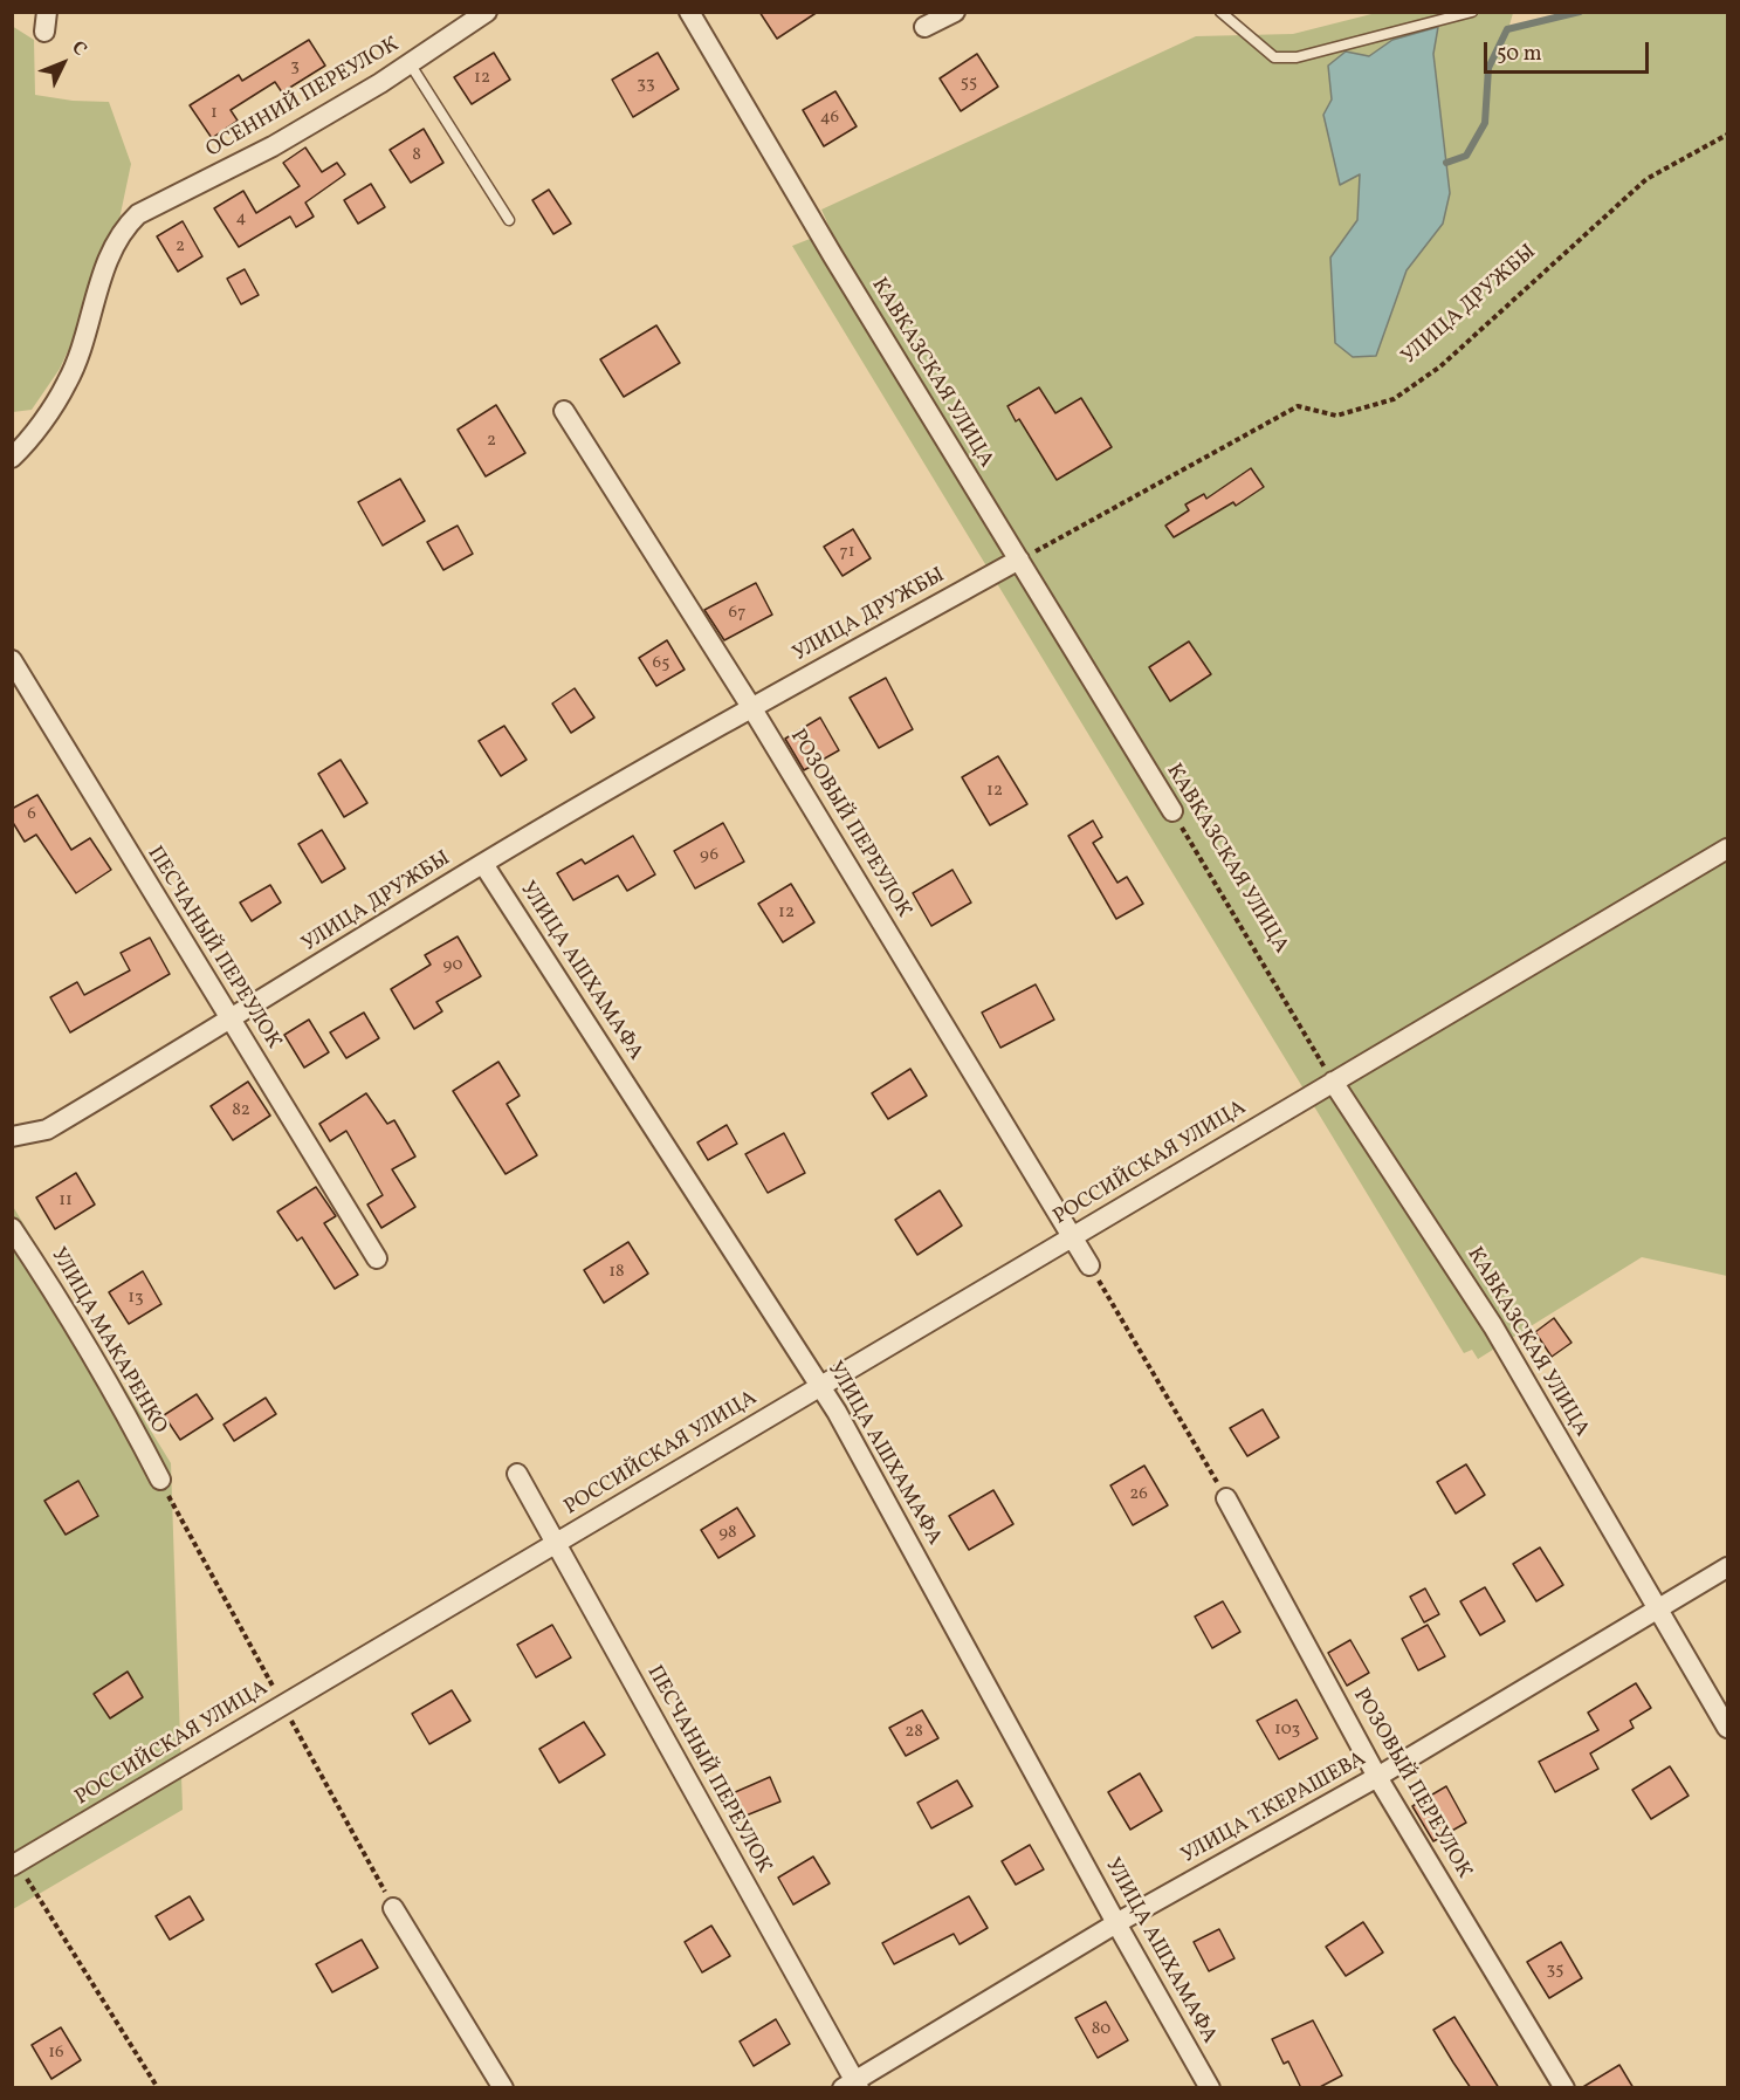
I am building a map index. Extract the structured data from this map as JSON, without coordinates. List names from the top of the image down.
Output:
{
  "streets": {
    "street": [
      "ОСЕННИЙ ПЕРЕУЛОК",
      "УЛИЦА ДРУЖБЫ",
      "КАВКАЗCКАЯ УЛИЦА",
      "РОЗОВЫЙ ПЕРЕУЛОК",
      "ПЕСЧАНЫЙ ПЕРЕУЛОК",
      "УЛИЦА АШХАМАФА",
      "РОССИЙСКАЯ УЛИЦА",
      "УЛИЦА МАКАРЕНКО",
      "УЛИЦА Т.КЕРАШЕВА"
    ]
  },
  "crossings": [
    ["УЛИЦА ДРУЖБЫ", "КАВКАЗCКАЯ УЛИЦА"],
    ["УЛИЦА ДРУЖБЫ", "РОЗОВЫЙ ПЕРЕУЛОК"],
    ["УЛИЦА ДРУЖБЫ", "ПЕСЧАНЫЙ ПЕРЕУЛОК"],
    ["УЛИЦА ДРУЖБЫ", "УЛИЦА АШХАМАФА"],
    ["КАВКАЗCКАЯ УЛИЦА", "РОССИЙСКАЯ УЛИЦА"],
    ["КАВКАЗCКАЯ УЛИЦА", "УЛИЦА Т.КЕРАШЕВА"],
    ["РОЗОВЫЙ ПЕРЕУЛОК", "РОССИЙСКАЯ УЛИЦА"],
    ["РОЗОВЫЙ ПЕРЕУЛОК", "УЛИЦА Т.КЕРАШЕВА"],
    ["ПЕСЧАНЫЙ ПЕРЕУЛОК", "РОССИЙСКАЯ УЛИЦА"],
    ["ПЕСЧАНЫЙ ПЕРЕУЛОК", "УЛИЦА Т.КЕРАШЕВА"],
    ["УЛИЦА АШХАМАФА", "РОССИЙСКАЯ УЛИЦА"],
    ["УЛИЦА АШХАМАФА", "УЛИЦА Т.КЕРАШЕВА"]
  ],
  "house_numbers": [
    "3",
    "12",
    "55",
    "33",
    "1",
    "46",
    "8",
    "4",
    "2",
    "2",
    "71",
    "67",
    "65",
    "12",
    "6",
    "96",
    "12",
    "90",
    "82",
    "11",
    "18",
    "13",
    "26",
    "98",
    "103",
    "28",
    "35",
    "80",
    "16"
  ],
  "scale_bar": "50 m",
  "north": "top right"
}
